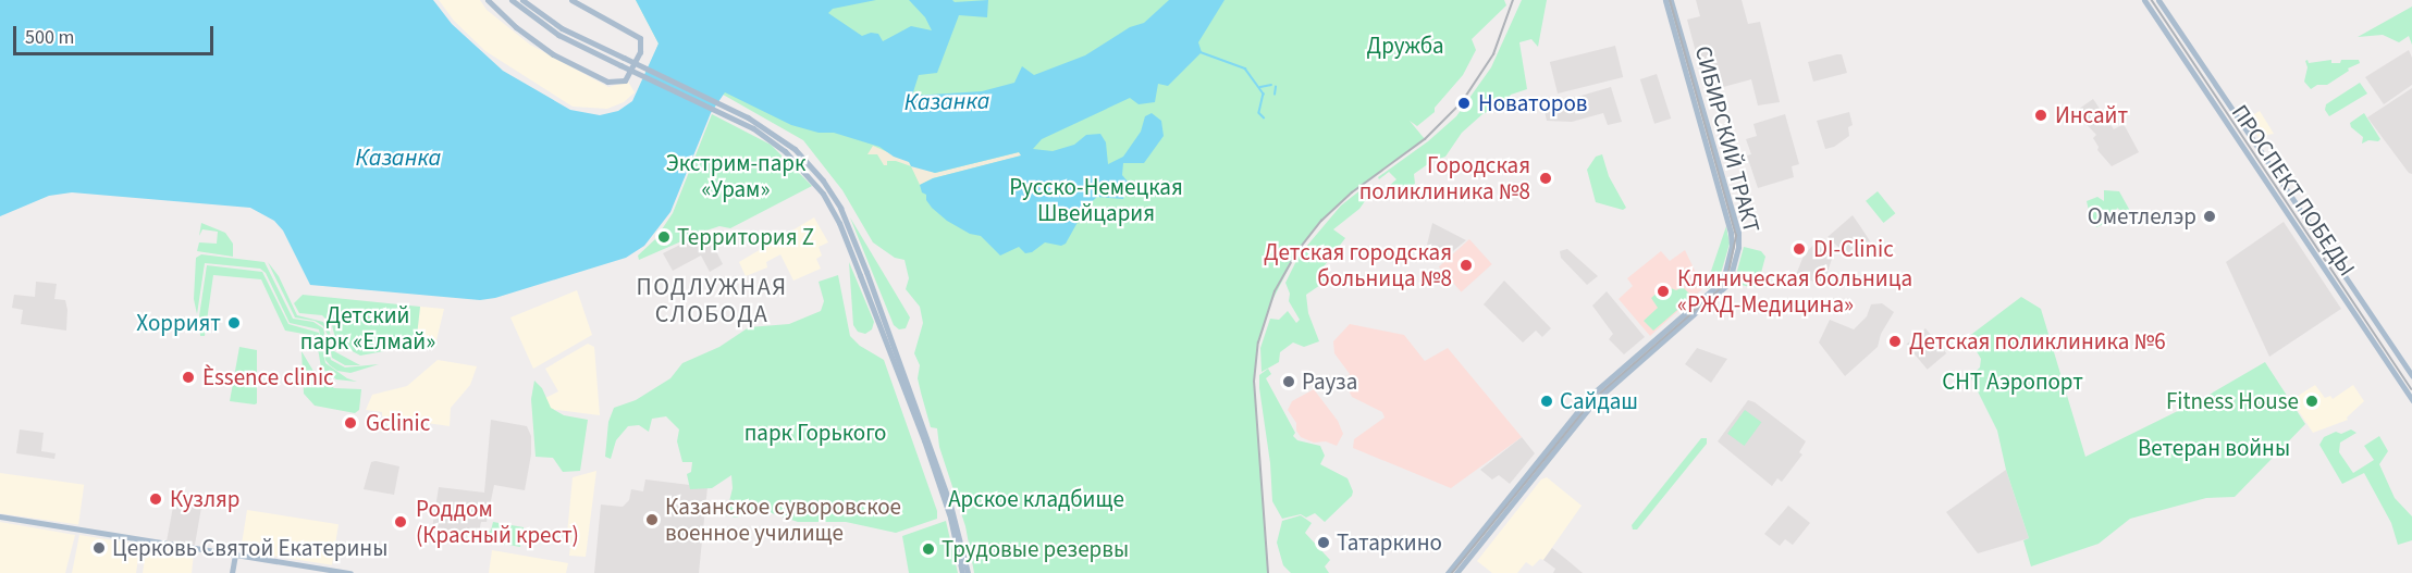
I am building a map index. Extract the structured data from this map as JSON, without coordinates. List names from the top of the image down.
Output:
{
  "streets": {
    "main road": ["СИБИРСКИЙ ТРАКТ", "ПРОСПЕКТ ПОБЕДЫ"]
  },
  "districts": ["ПОДЛУЖНАЯ СЛОБОДА"],
  "water": ["Казанка"],
  "parks": [
    "Дружба",
    "Экстрим-парк «Урам»",
    "Русско-Немецкая Швейцария",
    "Детский парк «Елмай»",
    "СНТ Аэропорт",
    "парк Горького",
    "Ветеран войны",
    "Арское кладбище"
  ],
  "places": [
    "Новаторов",
    "Инсайт",
    "Городская поликлиника №8",
    "Ометлелэр",
    "Территория Z",
    "DI-Clinic",
    "Детская городская больница №8",
    "Клиническая больница «РЖД-Медицина»",
    "Хоррият",
    "Детская поликлиника №6",
    "Èssence clinic",
    "Рауза",
    "Сайдаш",
    "Fitness House",
    "Gclinic",
    "Кузляр",
    "Казанское суворовское военное училище",
    "Роддом (Красный крест)",
    "Татаркино",
    "Церковь Святой Екатерины",
    "Трудовые резервы"
  ],
  "scale_bar": "500 m"
}
